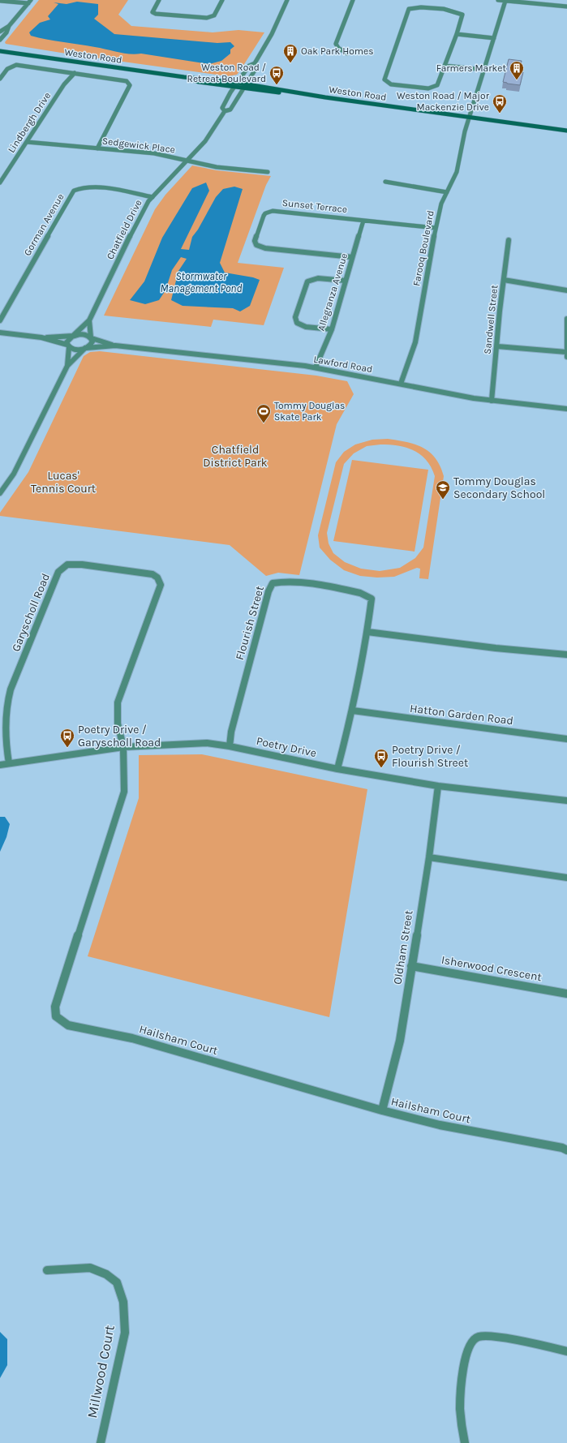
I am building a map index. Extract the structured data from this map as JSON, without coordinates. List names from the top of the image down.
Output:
{
  "streets": {
    "main road": ["Weston Road"],
    "street": [
      "Lindbergh Drive",
      "Sedgewick Place",
      "Sunset Terrace",
      "Gorman Avenue",
      "Chatfield Drive",
      "Farooq Boulevard",
      "Allegranza Avenue",
      "Sandwell Street",
      "Lawford Road",
      "Garyscholl Road",
      "Flourish Street",
      "Hatton Garden Road",
      "Poetry Drive",
      "Oldham Street",
      "Isherwood Crescent",
      "Hailsham Court",
      "Millwood Court"
    ]
  },
  "crossings": [
    ["Weston Road", "Chatfield Drive"],
    ["Weston Road", "Farooq Boulevard"],
    ["Lindbergh Drive", "Sedgewick Place"],
    ["Sedgewick Place", "Chatfield Drive"],
    ["Sunset Terrace", "Farooq Boulevard"],
    ["Sunset Terrace", "Allegranza Avenue"],
    ["Gorman Avenue", "Chatfield Drive"],
    ["Chatfield Drive", "Lawford Road"],
    ["Farooq Boulevard", "Lawford Road"],
    ["Allegranza Avenue", "Lawford Road"],
    ["Sandwell Street", "Lawford Road"],
    ["Garyscholl Road", "Poetry Drive"],
    ["Garyscholl Road", "Hailsham Court"],
    ["Flourish Street", "Hatton Garden Road"],
    ["Flourish Street", "Poetry Drive"],
    ["Poetry Drive", "Oldham Street"],
    ["Poetry Drive", "Hailsham Court"],
    ["Oldham Street", "Isherwood Crescent"],
    ["Oldham Street", "Hailsham Court"]
  ],
  "water": ["Stormwater Management Pond"],
  "parks": ["Chatfield District Park", "Lucas' Tennis Court"],
  "places": {
    "building": ["Oak Park Homes", "Farmers Market"],
    "bus stop": [
      "Weston Road / Retreat Boulevard",
      "Weston Road / Major Mackenzie Drive",
      "Poetry Drive / Garyscholl Road",
      "Poetry Drive / Flourish Street"
    ],
    "sports": ["Tommy Douglas Skate Park"],
    "school or university": ["Tommy Douglas Secondary School"]
  }
}
